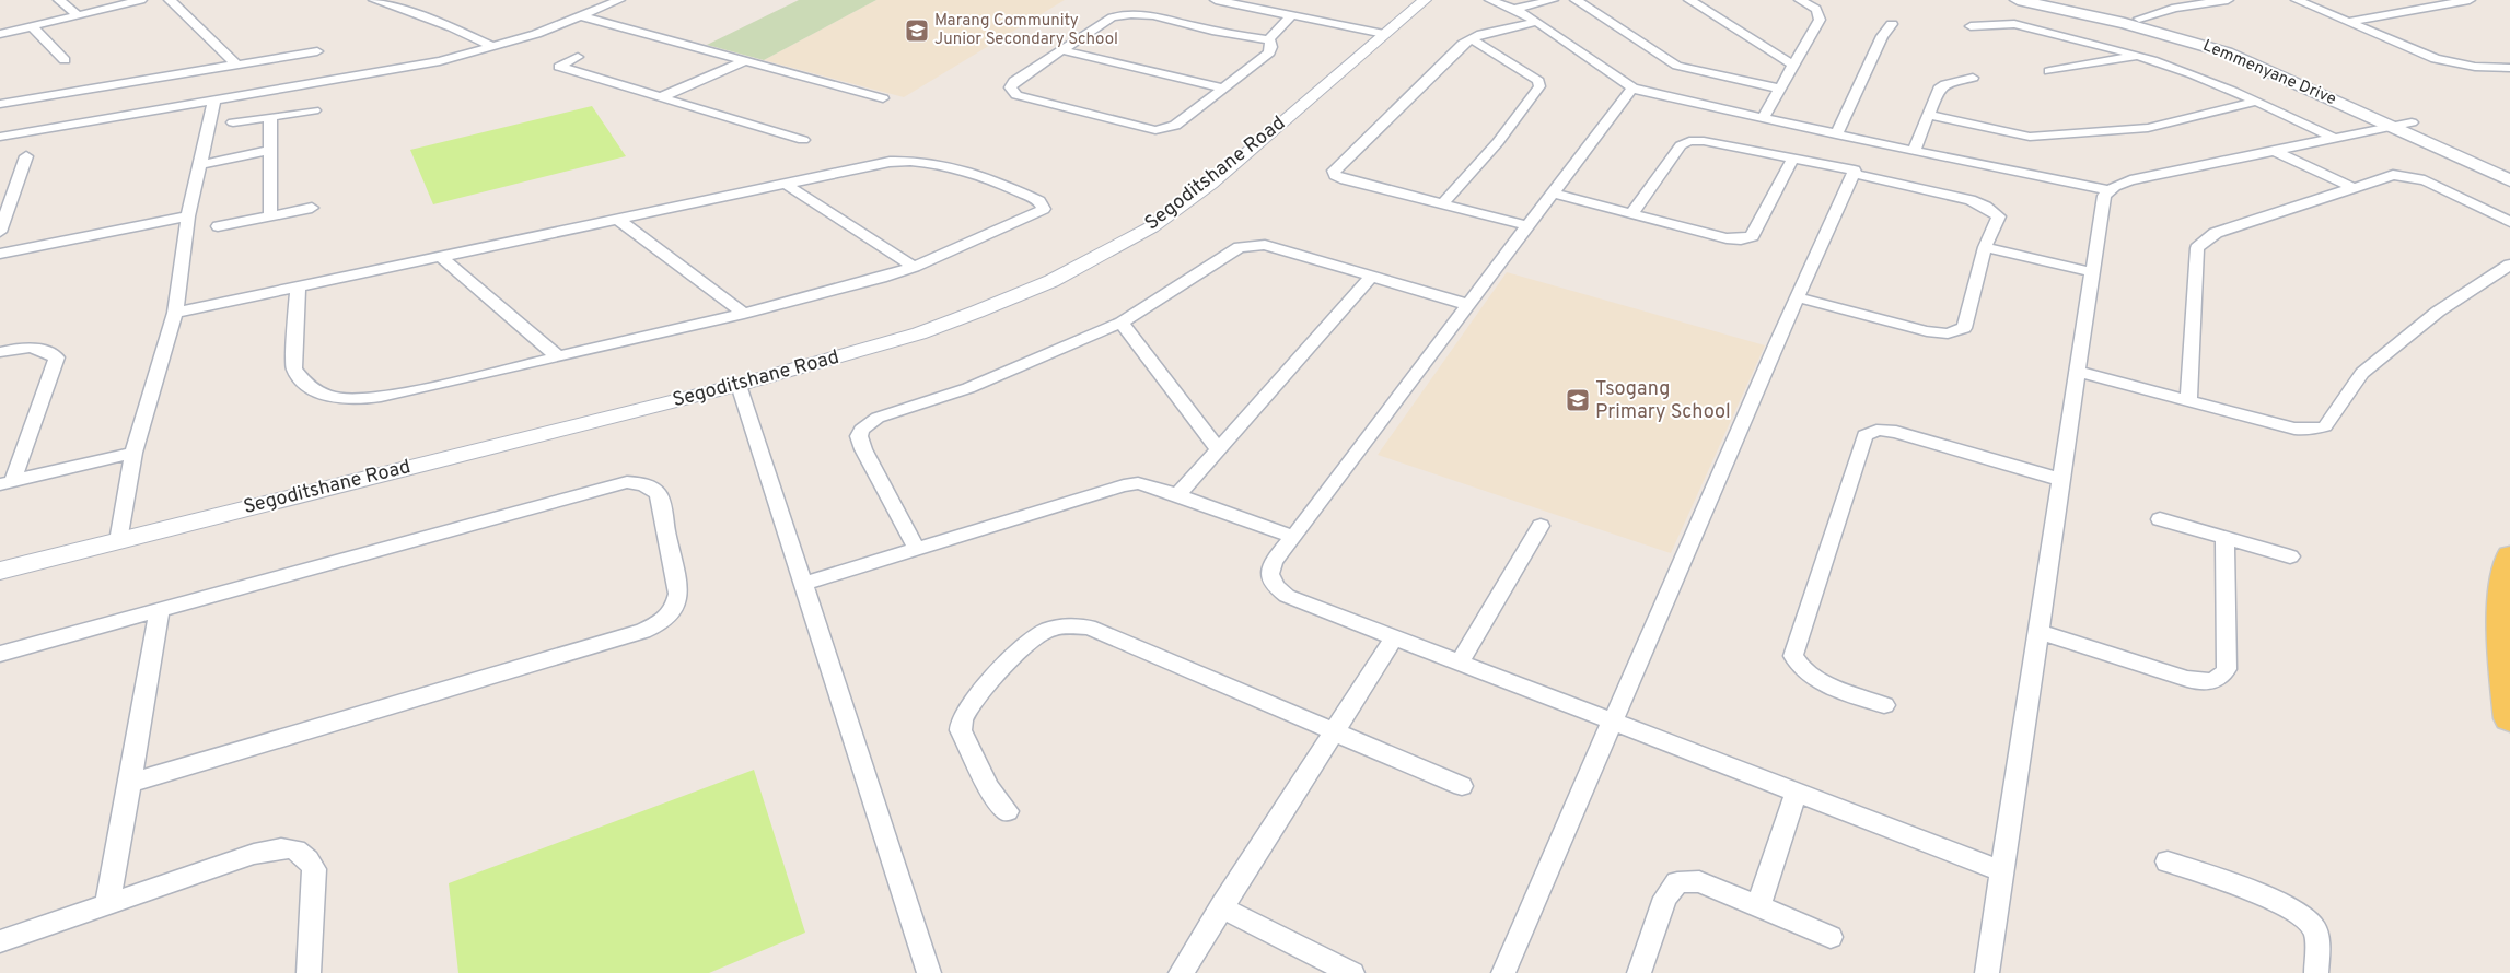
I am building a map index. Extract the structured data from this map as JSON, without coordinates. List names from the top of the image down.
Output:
{
  "streets": {
    "main road": ["Lemmenyane Drive"],
    "street": ["Segoditshane Road"]
  },
  "places": {
    "school or university": ["Marang Community Junior Secondary School", "Tsogang Primary School"]
  }
}
